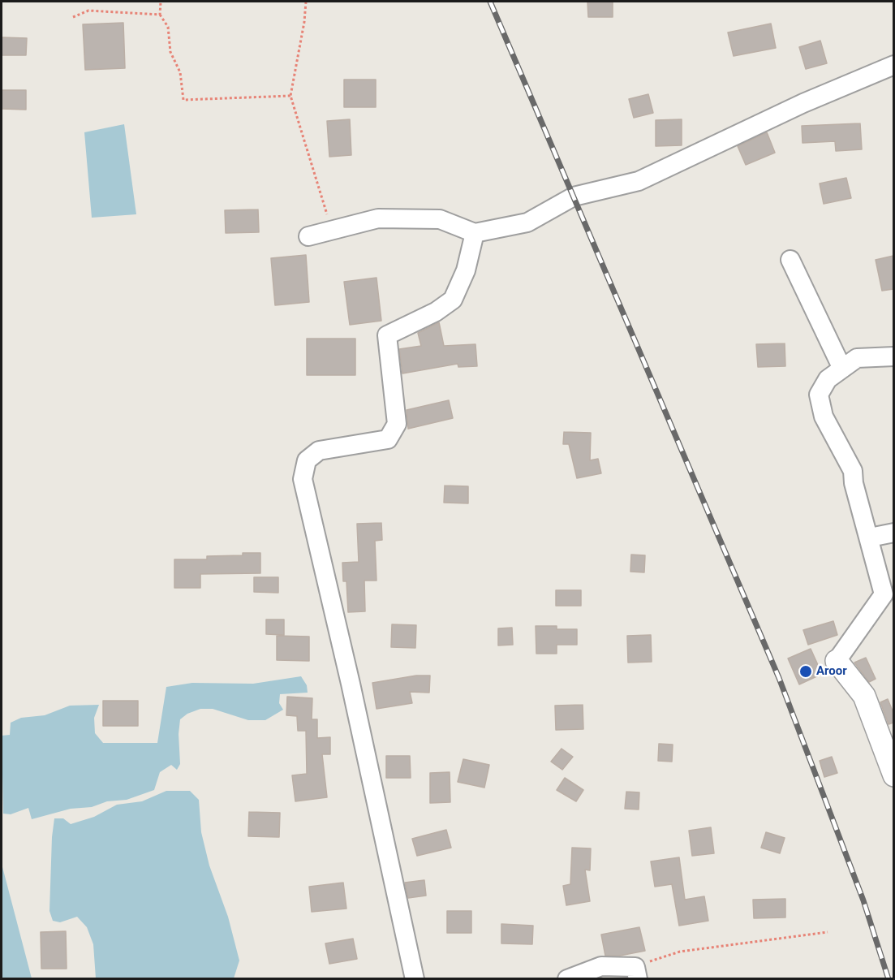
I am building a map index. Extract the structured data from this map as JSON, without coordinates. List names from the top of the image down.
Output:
{
  "places": ["Aroor"]
}
